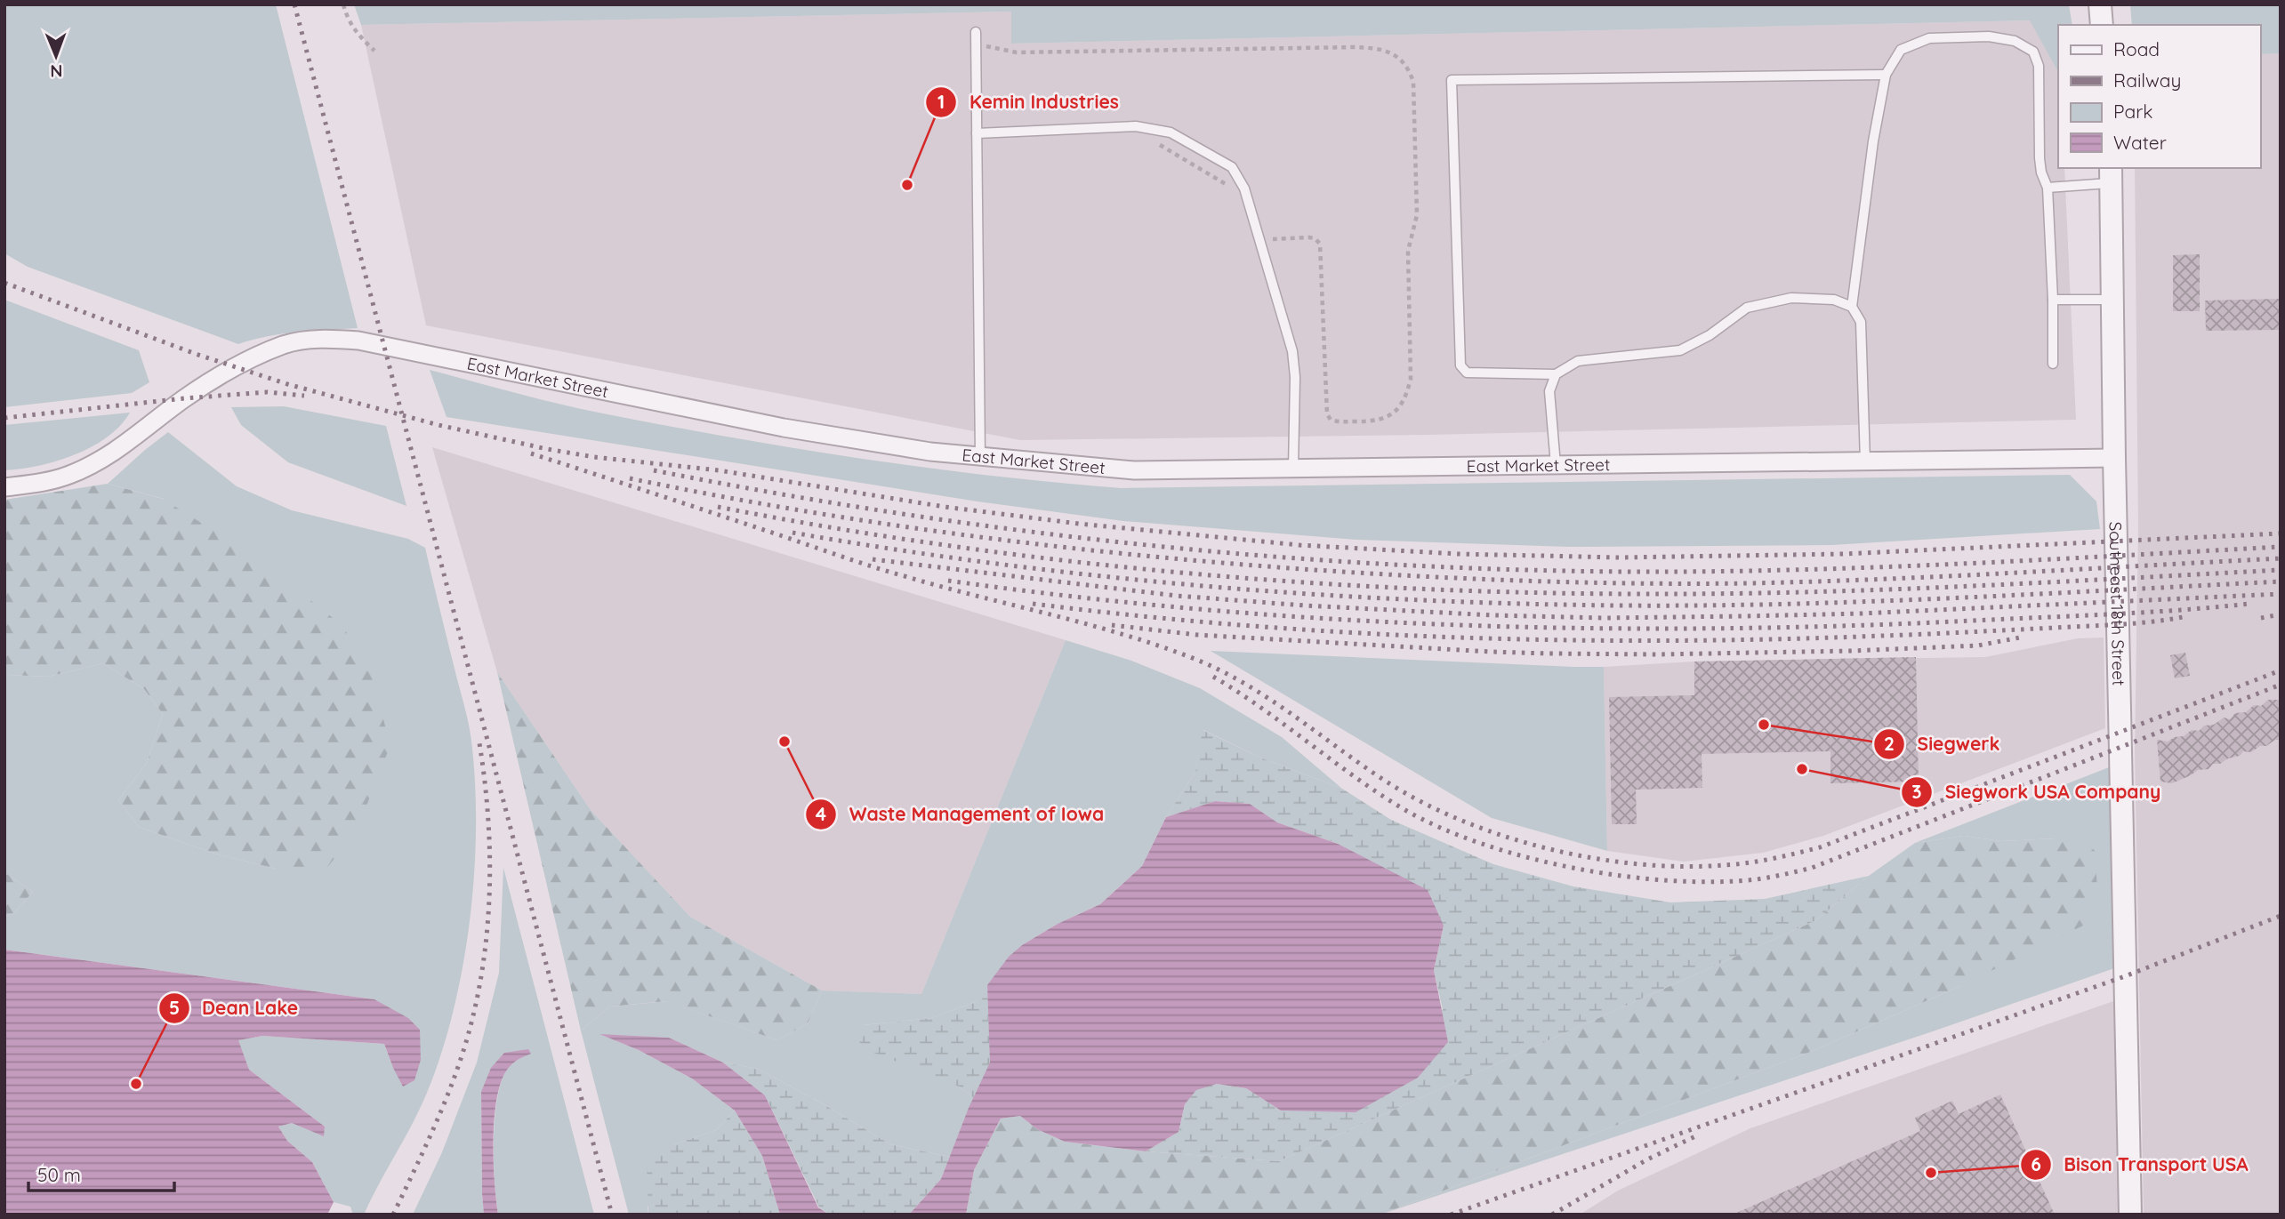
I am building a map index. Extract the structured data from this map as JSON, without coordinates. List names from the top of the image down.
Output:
{
  "streets": {
    "street": ["East Market Street", "Southeast 18th Street"]
  },
  "crossings": [
    ["East Market Street", "Southeast 18th Street"]
  ],
  "places": [
    "Kemin Industries",
    "Siegwerk",
    "Waste Management of Iowa",
    "Siegwork USA Company",
    "Dean Lake",
    "Bison Transport USA"
  ],
  "legend": [
    "Road",
    "Railway",
    "Park",
    "Water"
  ],
  "scale_bar": "50 m",
  "north": "bottom"
}
